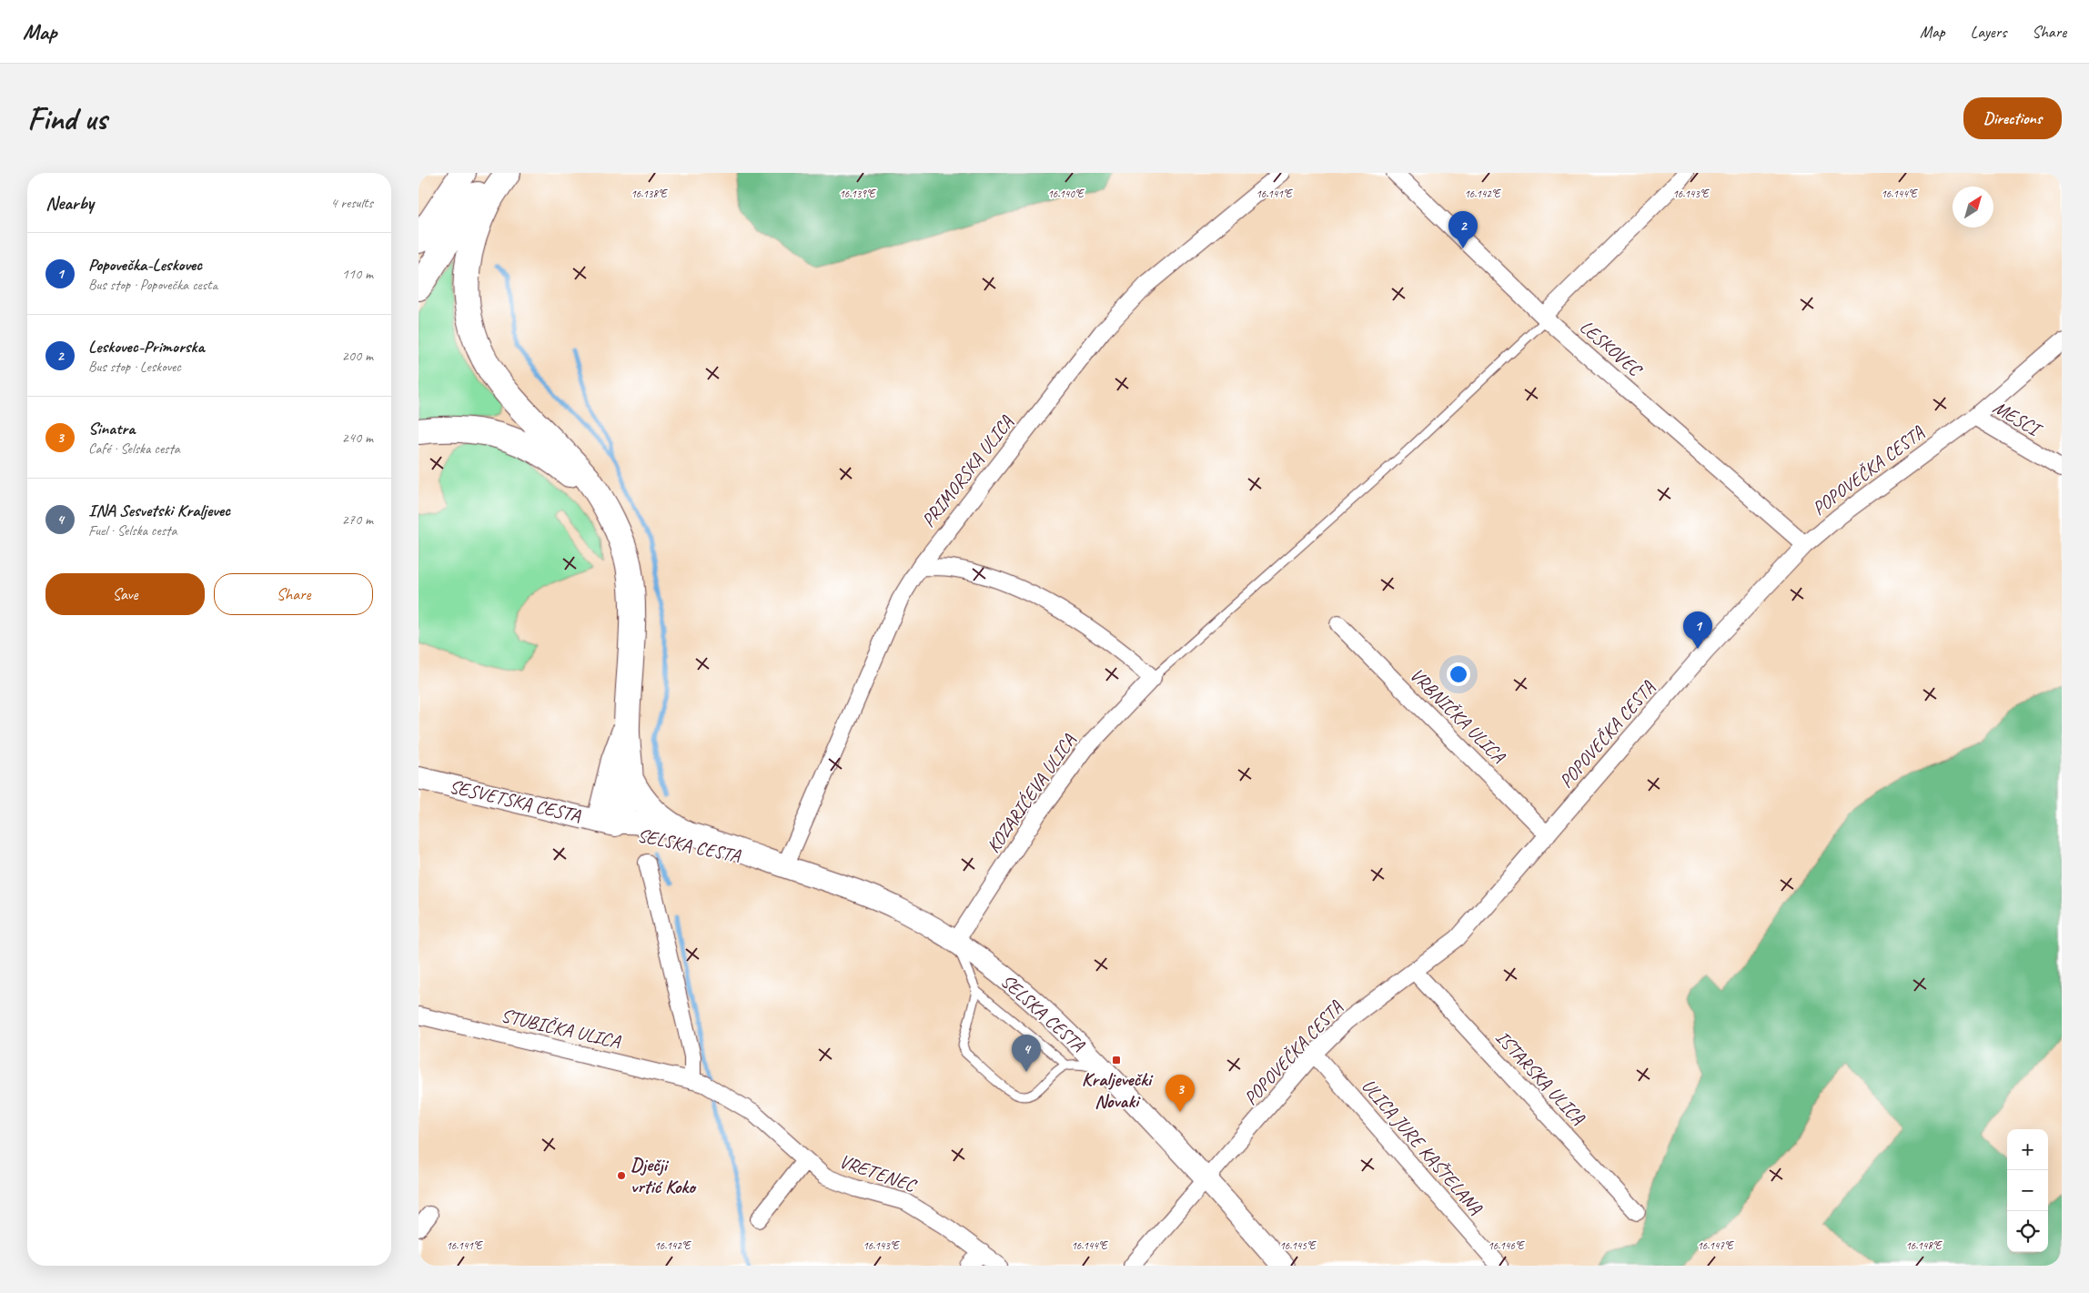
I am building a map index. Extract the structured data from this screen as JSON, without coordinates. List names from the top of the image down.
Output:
{
  "streets": {
    "main road": ["SESVETSKA CESTA", "SELSKA CESTA"],
    "street": [
      "LESKOVEC",
      "MESCI",
      "POPOVEČKA CESTA",
      "PRIMORSKA ULICA",
      "VRBNIČKA ULICA",
      "KOZARIĆEVA ULICA",
      "STUBIČKA ULICA",
      "ISTARSKA ULICA",
      "ULICA JURE KAŠTELANA",
      "VRETENEC"
    ]
  },
  "crossings": [
    ["LESKOVEC", "POPOVEČKA CESTA"],
    ["MESCI", "POPOVEČKA CESTA"],
    ["POPOVEČKA CESTA", "VRBNIČKA ULICA"],
    ["POPOVEČKA CESTA", "SELSKA CESTA"],
    ["POPOVEČKA CESTA", "ISTARSKA ULICA"],
    ["POPOVEČKA CESTA", "ULICA JURE KAŠTELANA"],
    ["PRIMORSKA ULICA", "SELSKA CESTA"],
    ["KOZARIĆEVA ULICA", "SELSKA CESTA"],
    ["SESVETSKA CESTA", "SELSKA CESTA"],
    ["STUBIČKA ULICA", "VRETENEC"]
  ],
  "places": {
    "transit": ["Kraljevečki Novaki"],
    "other": ["Dječji vrtić Koko"]
  },
  "north": "top right",
  "page": {
    "header": "Map",
    "nav": ["Map", "Layers", "Share"],
    "buttons": [
      "Directions",
      ["Save", "Share"]
    ],
    "title": "Find us",
    "heading": ["Nearby", "4 results"],
    "pins": [
      "2",
      "1",
      "4",
      "3"
    ],
    "list": [
      {
        "mark": "1",
        "name": "Popovečka-Leskovec",
        "note": "Bus stop · Popovečka cesta",
        "value": "110 m"
      },
      {
        "mark": "2",
        "name": "Leskovec-Primorska",
        "note": "Bus stop · Leskovec",
        "value": "200 m"
      },
      {
        "mark": "3",
        "name": "Sinatra",
        "note": "Café · Selska cesta",
        "value": "240 m"
      },
      {
        "mark": "4",
        "name": "INA Sesvetski Kraljevec",
        "note": "Fuel · Selska cesta",
        "value": "270 m"
      }
    ],
    "map_buttons": ["+", "−"]
  },
  "coordinates": [
    "16.138°E",
    "16.139°E",
    "16.140°E",
    "16.141°E",
    "16.142°E",
    "16.143°E",
    "16.144°E",
    "16.145°E",
    "16.146°E",
    "16.147°E",
    "16.148°E"
  ]
}
